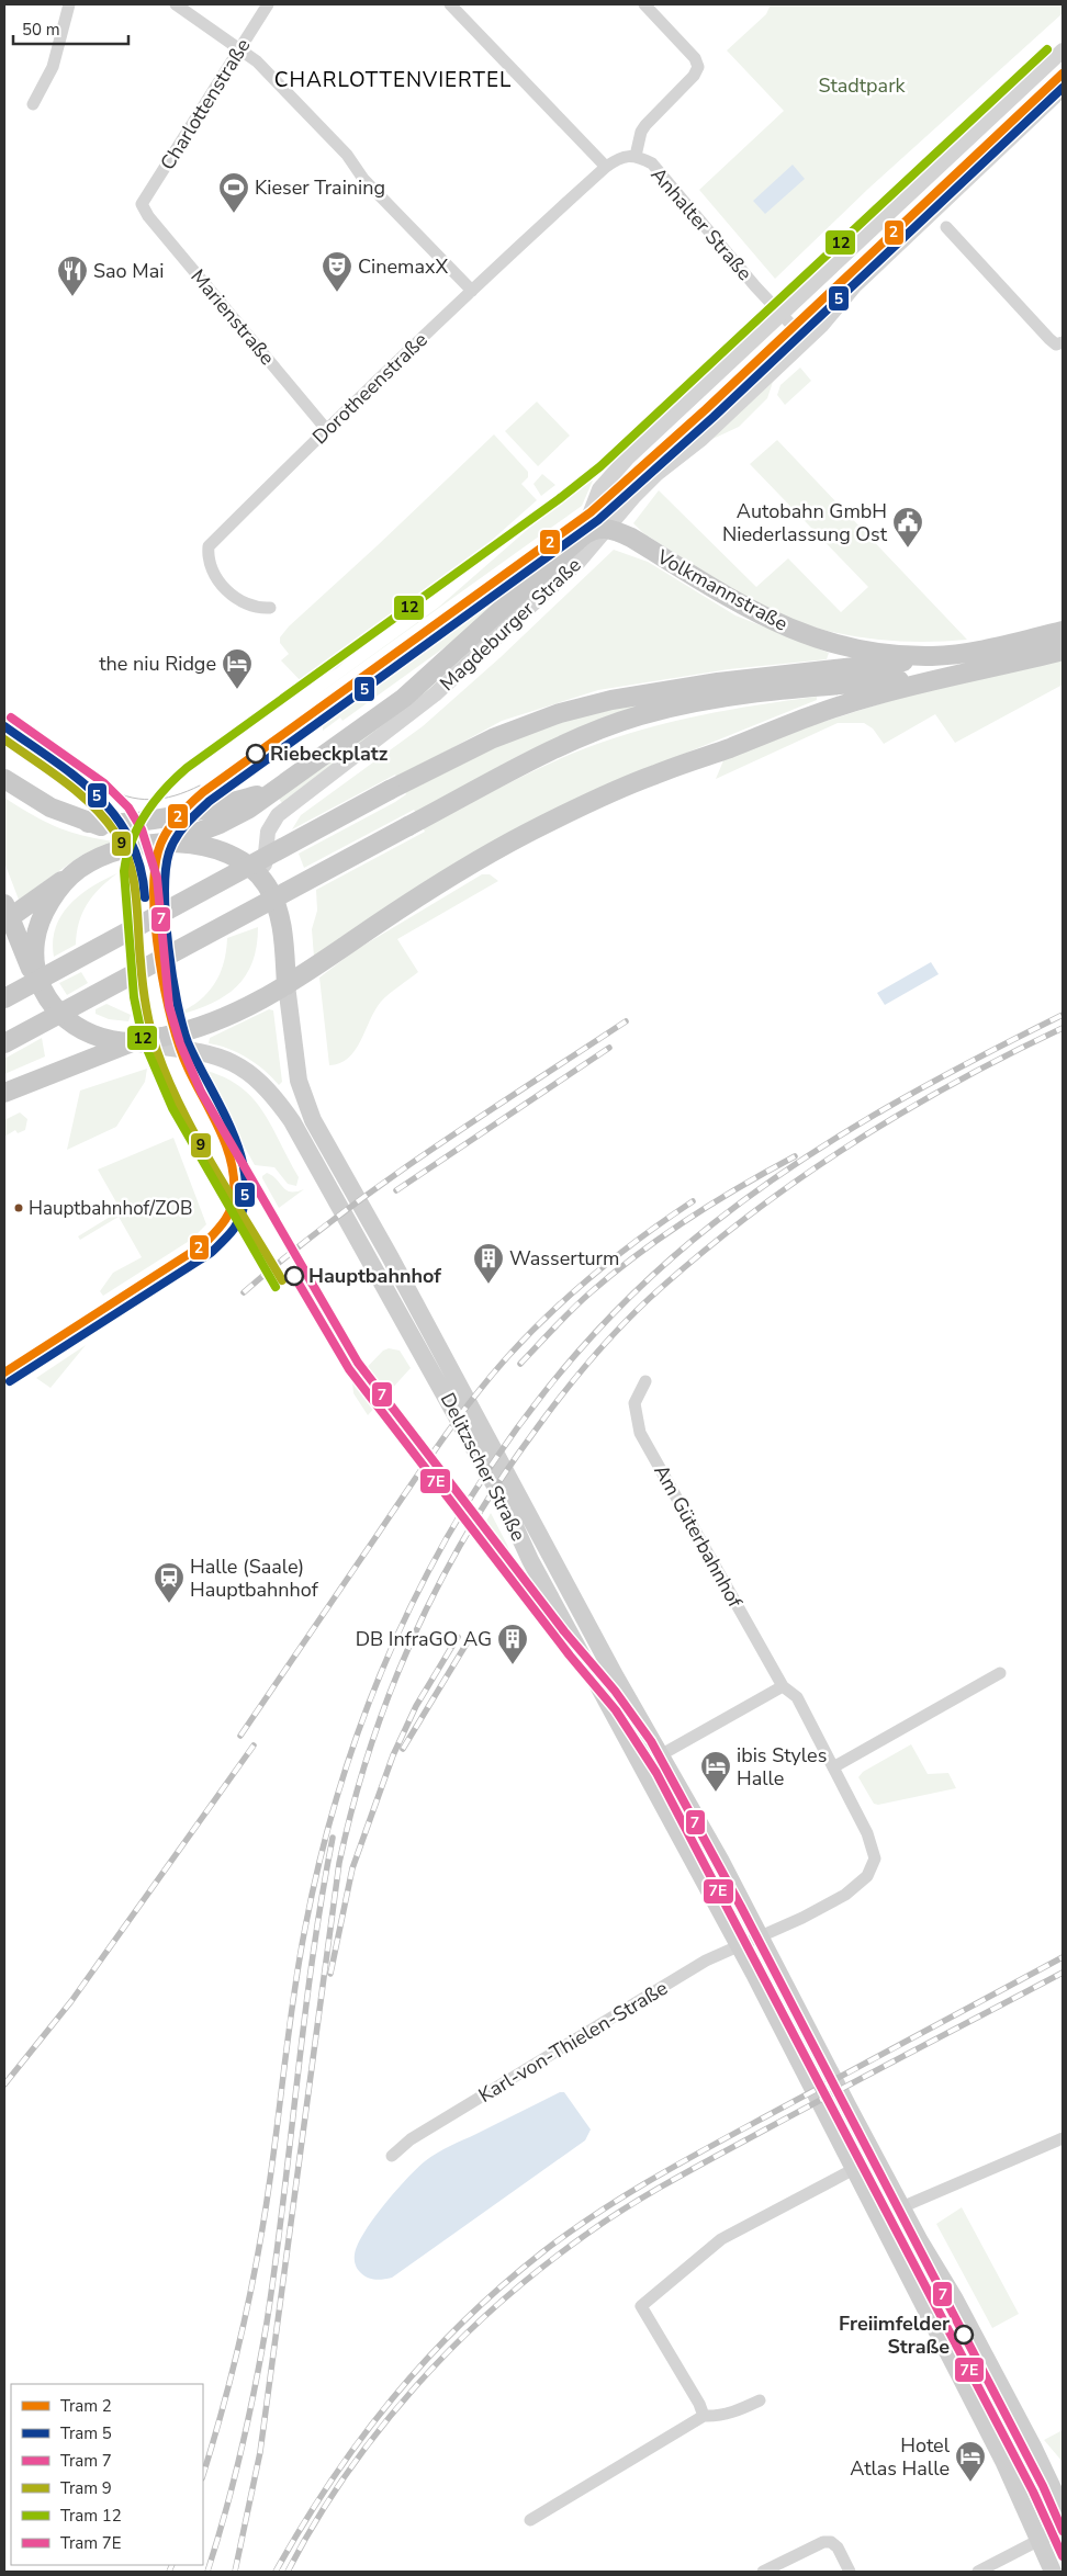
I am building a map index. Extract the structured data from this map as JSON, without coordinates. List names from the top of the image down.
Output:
{
  "streets": {
    "main road": ["Volkmannstraße", "Magdeburger Straße", "Delitzscher Straße"],
    "street": [
      "Charlottenstraße",
      "Anhalter Straße",
      "Marienstraße",
      "Dorotheenstraße",
      "Am Güterbahnhof",
      "Karl-von-Thielen-Straße"
    ]
  },
  "crossings": [
    ["Charlottenstraße", "Marienstraße"],
    ["Anhalter Straße", "Dorotheenstraße"],
    ["Anhalter Straße", "Magdeburger Straße"],
    ["Marienstraße", "Dorotheenstraße"],
    ["Volkmannstraße", "Magdeburger Straße"],
    ["Delitzscher Straße", "Am Güterbahnhof"],
    ["Delitzscher Straße", "Karl-von-Thielen-Straße"],
    ["Am Güterbahnhof", "Karl-von-Thielen-Straße"]
  ],
  "districts": ["CHARLOTTENVIERTEL"],
  "parks": ["Stadtpark"],
  "places": {
    "sports": ["Kieser Training"],
    "theatre": ["CinemaxX"],
    "restaurant": ["Sao Mai"],
    "public building": ["Autobahn GmbH Niederlassung Ost"],
    "hotel": ["the niu Ridge", "ibis Styles Halle", "Hotel Atlas Halle"],
    "other": [
      "Riebeckplatz",
      "Hauptbahnhof/ZOB",
      "Hauptbahnhof",
      "Freiimfelder Straße"
    ],
    "building": ["Wasserturm", "DB InfraGO AG"],
    "station": ["Halle (Saale) Hauptbahnhof"]
  },
  "lines": [
    "tram line 12",
    "tram line 2",
    "tram line 5",
    "tram line 7",
    "tram line 9",
    "tram line 7E"
  ],
  "legend": [
    "Tram 2",
    "Tram 5",
    "Tram 7",
    "Tram 9",
    "Tram 12",
    "Tram 7E"
  ],
  "scale_bar": "50 m"
}
